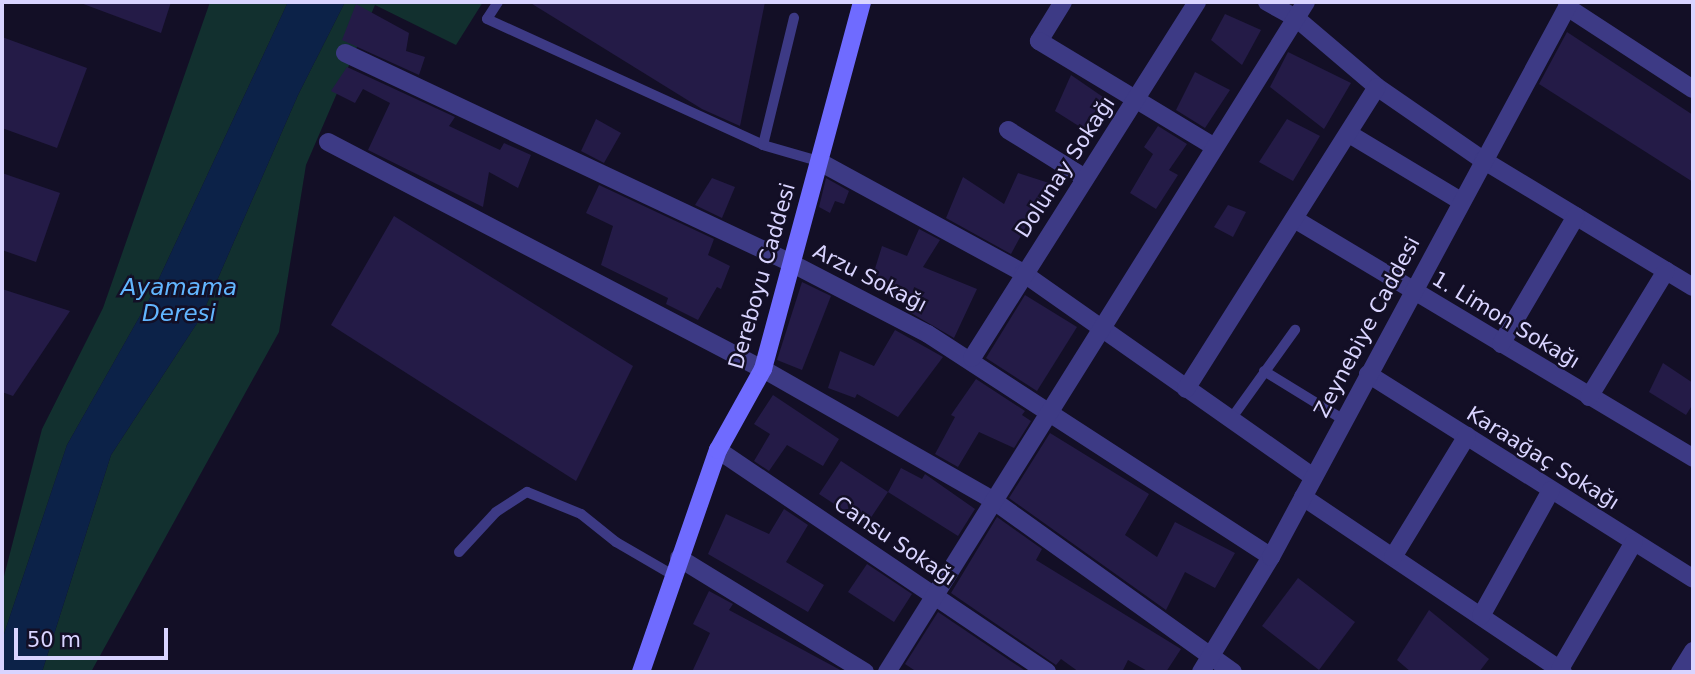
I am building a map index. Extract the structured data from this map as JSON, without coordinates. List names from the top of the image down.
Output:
{
  "streets": {
    "main road": ["Dereboyu Caddesi"],
    "street": [
      "Dolunay Sokağı",
      "Arzu Sokağı",
      "1. Limon Sokağı",
      "Zeynebiye Caddesi",
      "Karaağaç Sokağı",
      "Cansu Sokağı"
    ]
  },
  "crossings": [
    ["Dolunay Sokağı", "Arzu Sokağı"],
    ["Dereboyu Caddesi", "Arzu Sokağı"],
    ["Dereboyu Caddesi", "Cansu Sokağı"],
    ["Arzu Sokağı", "Zeynebiye Caddesi"],
    ["1. Limon Sokağı", "Zeynebiye Caddesi"],
    ["Zeynebiye Caddesi", "Karaağaç Sokağı"]
  ],
  "water": ["Ayamama Deresi"],
  "scale_bar": "50 m"
}
